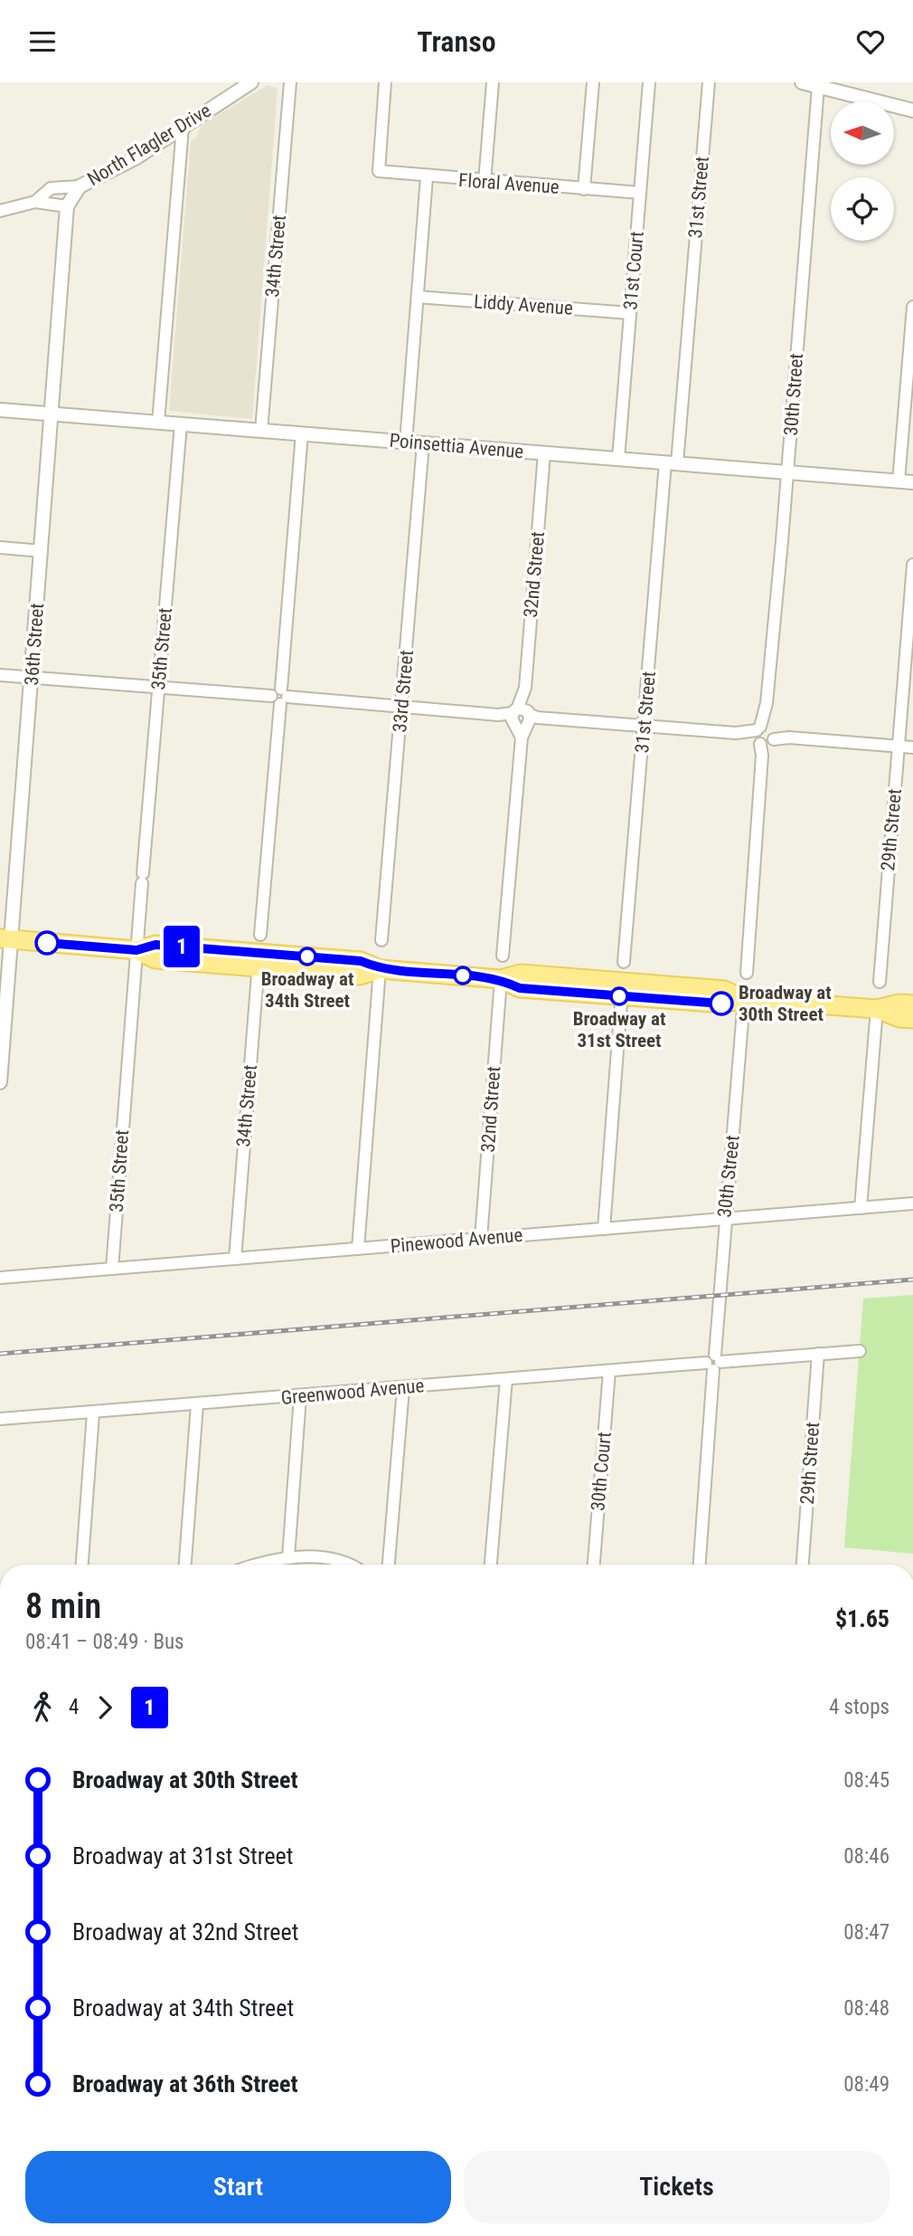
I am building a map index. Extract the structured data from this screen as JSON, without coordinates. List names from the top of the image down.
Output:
{
  "streets": {
    "street": [
      "North Flagler Drive",
      "Floral Avenue",
      "31st Street",
      "34th Street",
      "31st Court",
      "Liddy Avenue",
      "30th Street",
      "Poinsettia Avenue",
      "32nd Street",
      "36th Street",
      "35th Street",
      "33rd Street",
      "29th Street",
      "Pinewood Avenue",
      "Greenwood Avenue",
      "30th Court"
    ]
  },
  "crossings": [
    ["North Flagler Drive", "36th Street"],
    ["Floral Avenue", "31st Court"],
    ["31st Street", "Poinsettia Avenue"],
    ["34th Street", "Poinsettia Avenue"],
    ["34th Street", "Pinewood Avenue"],
    ["31st Court", "Liddy Avenue"],
    ["31st Court", "Poinsettia Avenue"],
    ["30th Street", "Poinsettia Avenue"],
    ["30th Street", "Pinewood Avenue"],
    ["30th Street", "Greenwood Avenue"],
    ["Poinsettia Avenue", "32nd Street"],
    ["Poinsettia Avenue", "36th Street"],
    ["Poinsettia Avenue", "35th Street"],
    ["Poinsettia Avenue", "33rd Street"],
    ["32nd Street", "Pinewood Avenue"],
    ["35th Street", "Pinewood Avenue"],
    ["29th Street", "Greenwood Avenue"],
    ["Greenwood Avenue", "30th Court"]
  ],
  "places": ["Broadway at 34th Street", "Broadway at 31st Street", "Broadway at 30th Street"],
  "lines": ["bus line 1"],
  "north": "left",
  "page": {
    "header": "Transo",
    "on_map": "1",
    "heading": ["8 min", "08:41 – 08:49 · Bus", "$1.65"],
    "legs": ["4", "1", "4 stops"],
    "list": [
      {
        "name": "Broadway at 30th Street",
        "value": "08:45"
      },
      {
        "name": "Broadway at 31st Street",
        "value": "08:46"
      },
      {
        "name": "Broadway at 32nd Street",
        "value": "08:47"
      },
      {
        "name": "Broadway at 34th Street",
        "value": "08:48"
      },
      {
        "name": "Broadway at 36th Street",
        "value": "08:49"
      }
    ],
    "buttons": ["Start", "Tickets"]
  }
}
